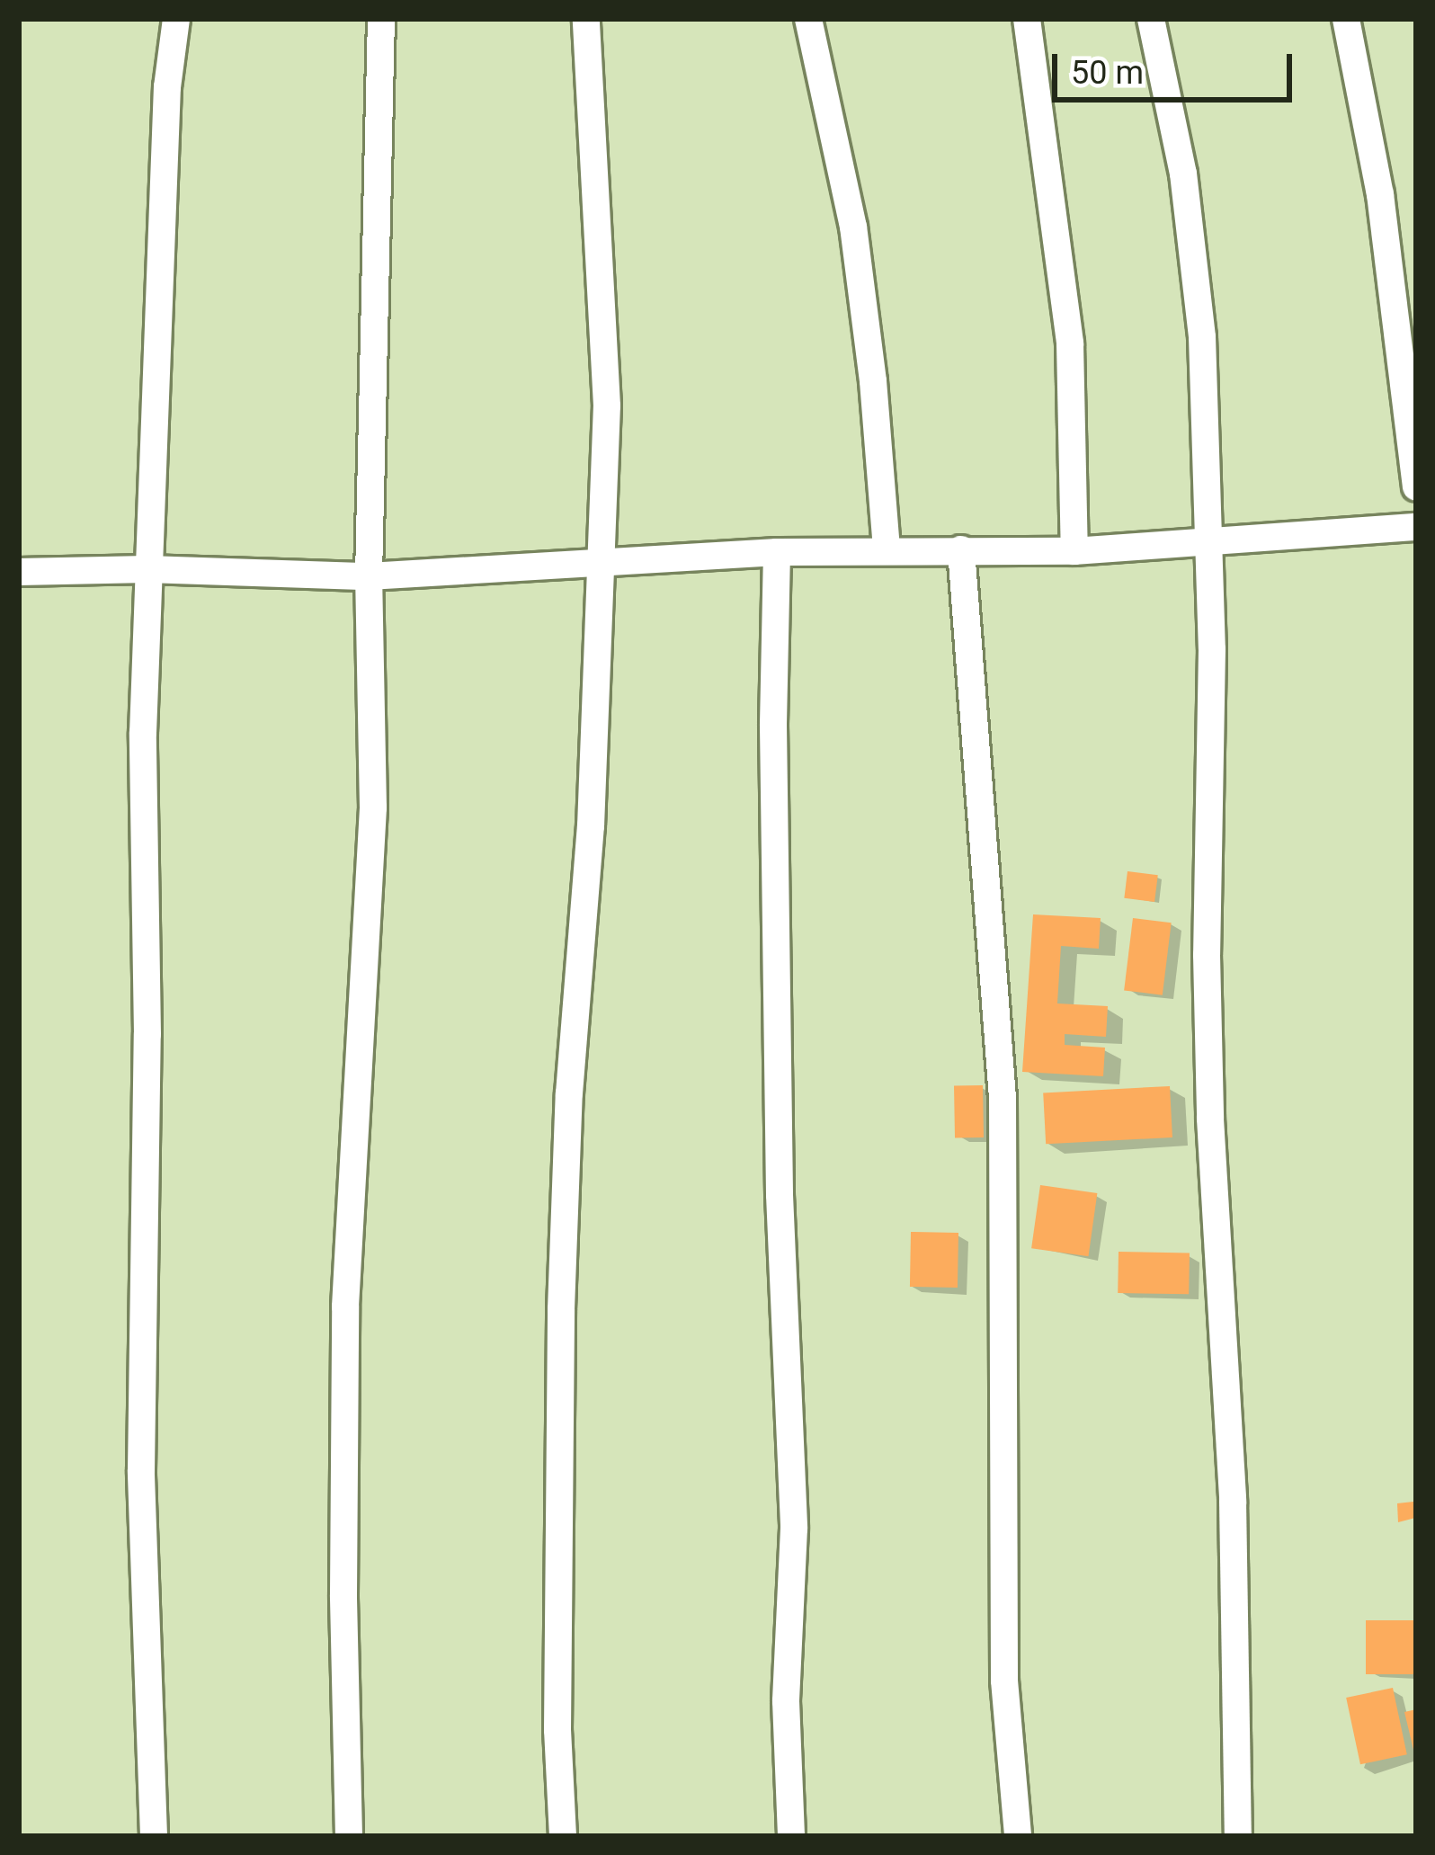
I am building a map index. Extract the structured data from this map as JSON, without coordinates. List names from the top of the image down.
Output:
{
  "scale_bar": "50 m"
}
